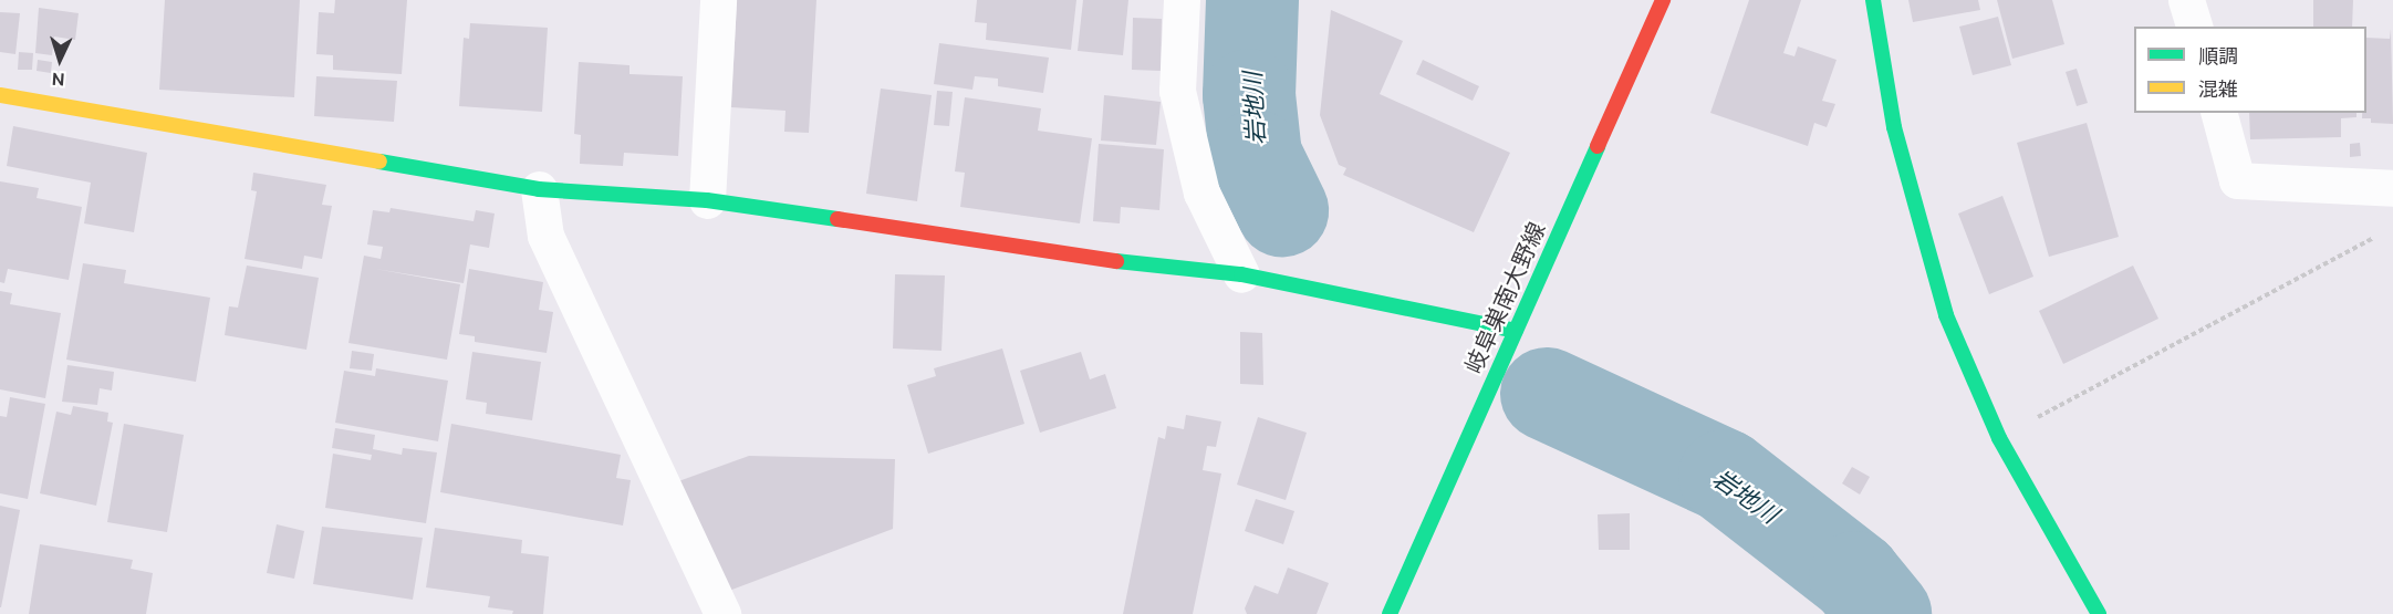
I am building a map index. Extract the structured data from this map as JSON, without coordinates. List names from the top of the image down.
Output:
{
  "streets": {
    "street": ["岐阜巣南大野線"]
  },
  "water": ["岩地川"],
  "legend": ["順調", "混雑"],
  "north": "bottom"
}
